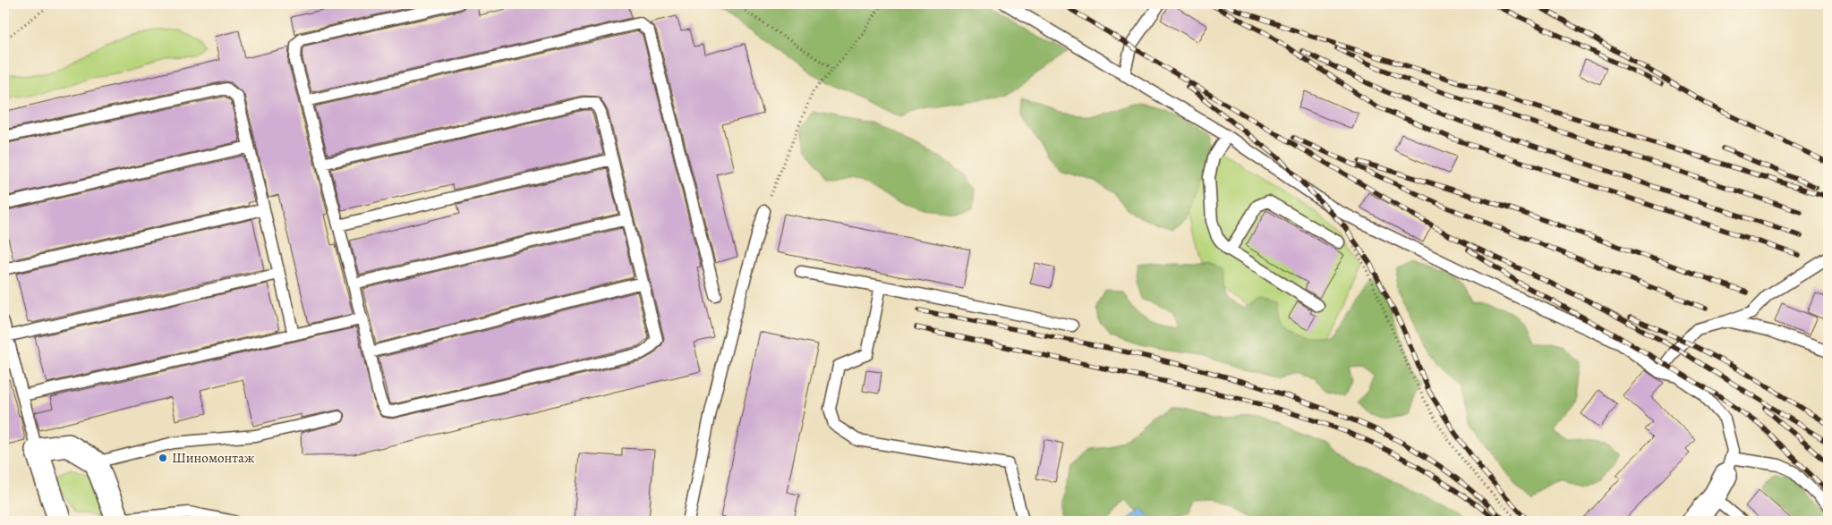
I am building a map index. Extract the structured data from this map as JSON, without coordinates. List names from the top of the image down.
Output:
{
  "places": ["Шиномонтаж"]
}
